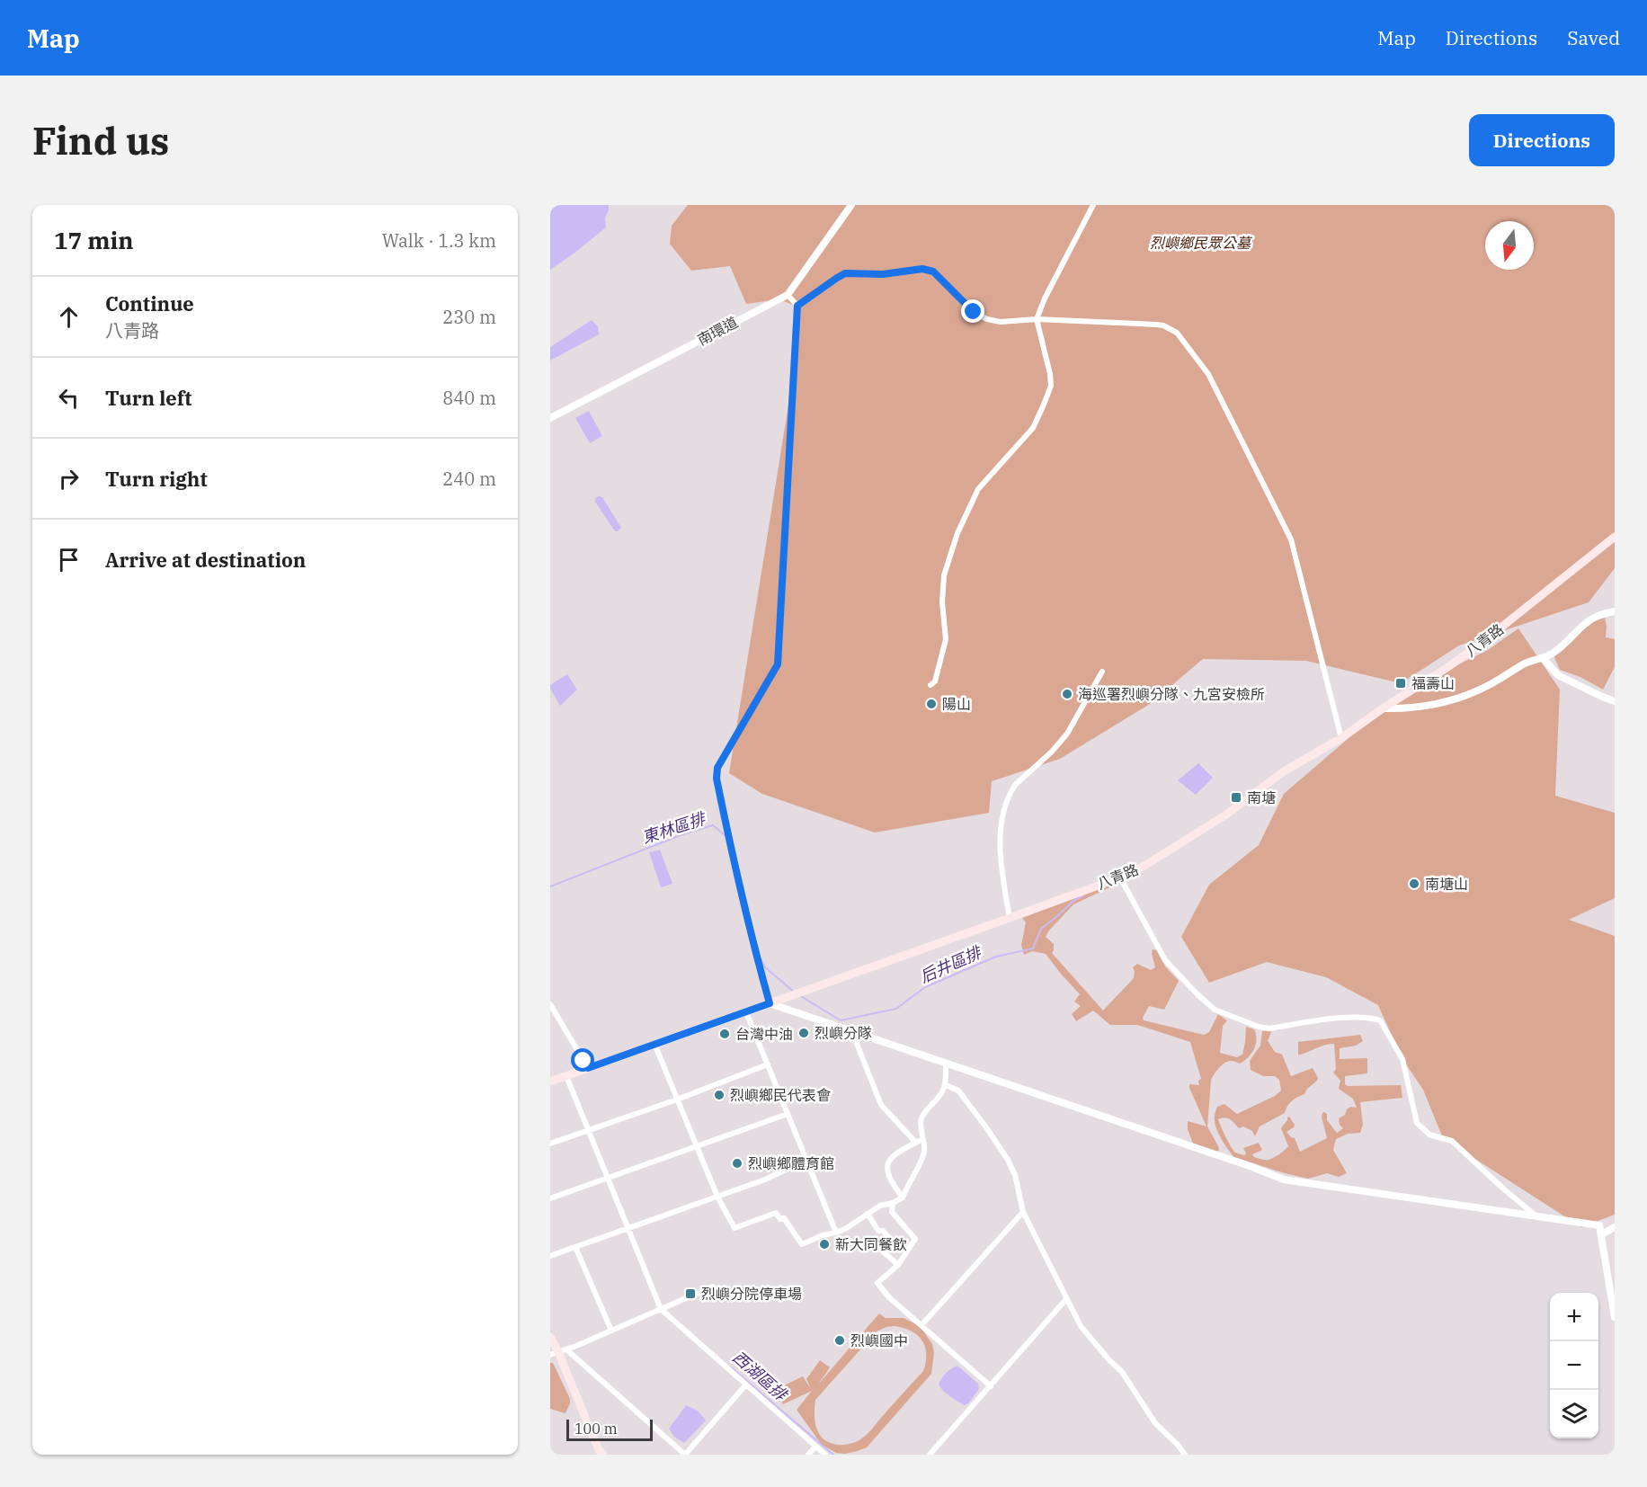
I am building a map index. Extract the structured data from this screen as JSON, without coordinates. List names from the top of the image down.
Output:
{
  "streets": {
    "main road": ["八青路"],
    "street": ["南環道"]
  },
  "water": ["東林區排", "后井區排", "西湖區排"],
  "parks": ["烈嶼鄉民眾公墓"],
  "places": {
    "transit": ["福壽山", "南塘", "烈嶼分院停車場"],
    "other": [
      "海巡署烈嶼分隊、九宮安檢所",
      "陽山",
      "南塘山",
      "烈嶼分隊",
      "台灣中油",
      "烈嶼鄉民代表會",
      "烈嶼鄉體育館",
      "新大同餐飲",
      "烈嶼國中"
    ]
  },
  "scale_bar": "100 m",
  "north": "bottom",
  "page": {
    "header": "Map",
    "nav": ["Map", "Directions", "Saved"],
    "buttons": "Directions",
    "title": "Find us",
    "heading": ["17 min", "Walk · 1.3 km"],
    "list": [
      ["Continue", "八青路", "230 m"],
      ["Turn left", "840 m"],
      ["Turn right", "240 m"],
      "Arrive at destination"
    ],
    "map_buttons": ["+", "−"],
    "scale": "100 m"
  }
}
